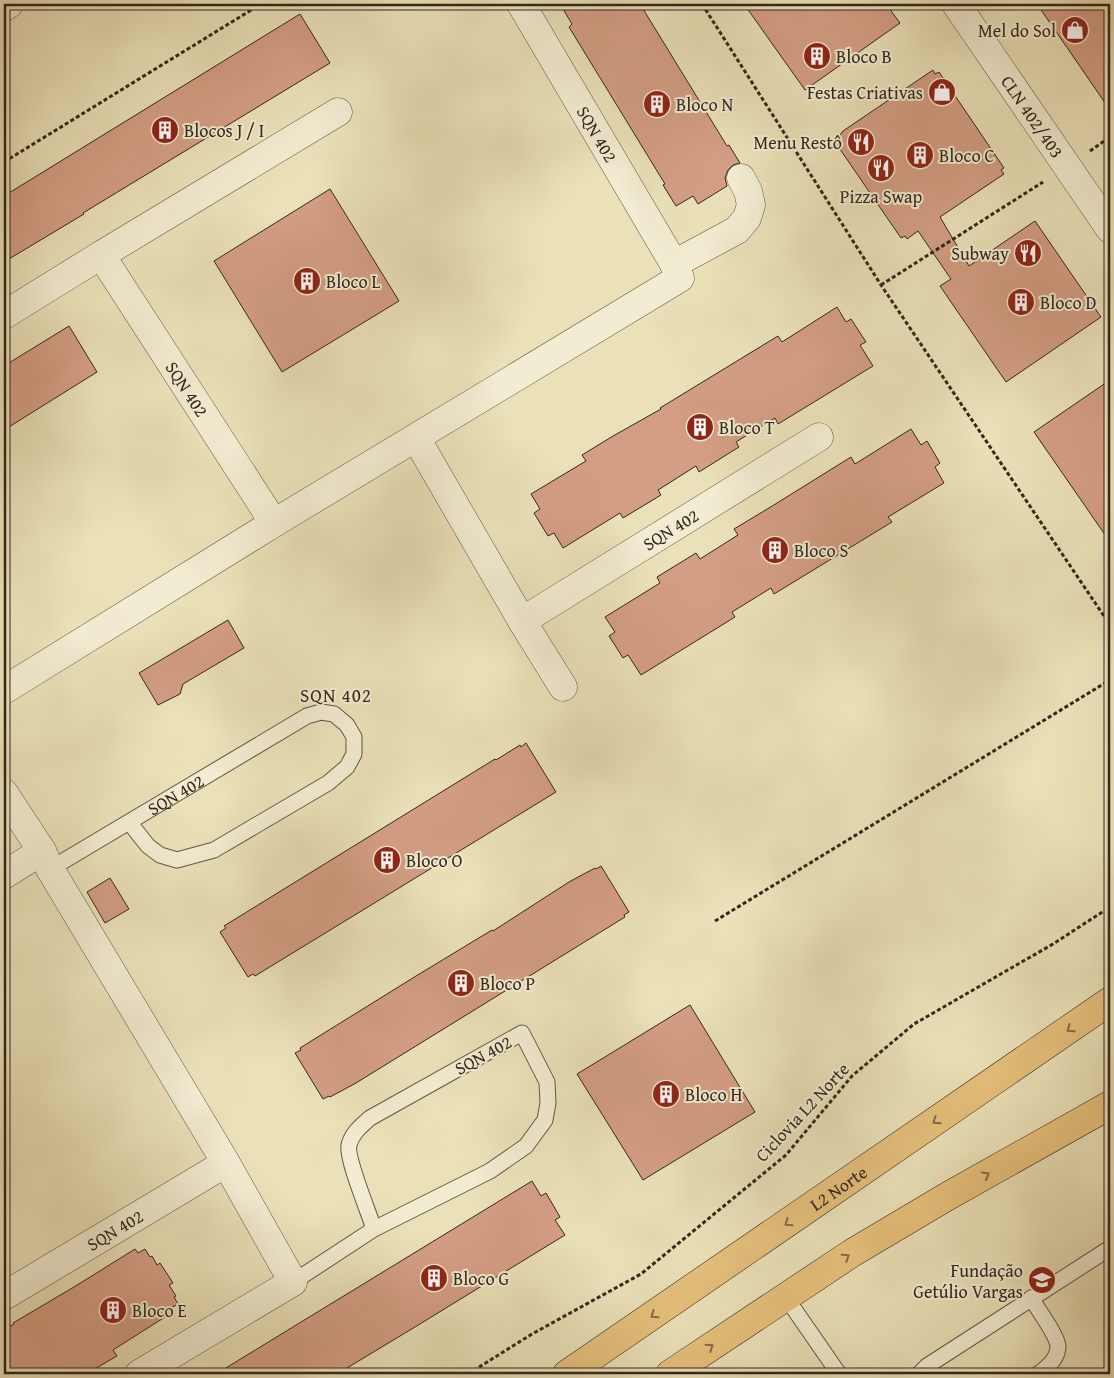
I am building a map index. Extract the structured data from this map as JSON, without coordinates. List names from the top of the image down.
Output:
{
  "streets": {
    "main road": ["L2 Norte"],
    "street": ["CLN 402/403", "SQN 402"],
    "path": ["Ciclovia L2 Norte"]
  },
  "districts": ["SQN 402"],
  "places": {
    "shop": ["Mel do Sol", "Festas Criativas"],
    "building": [
      "Bloco B",
      "Bloco N",
      "Blocos J / I",
      "Bloco C",
      "Bloco L",
      "Bloco D",
      "Bloco T",
      "Bloco S",
      "Bloco O",
      "Bloco P",
      "Bloco H",
      "Bloco G",
      "Bloco E"
    ],
    "restaurant": ["Menu Restô", "Pizza Swap", "Subway"],
    "school or university": ["Fundação Getúlio Vargas"]
  }
}
